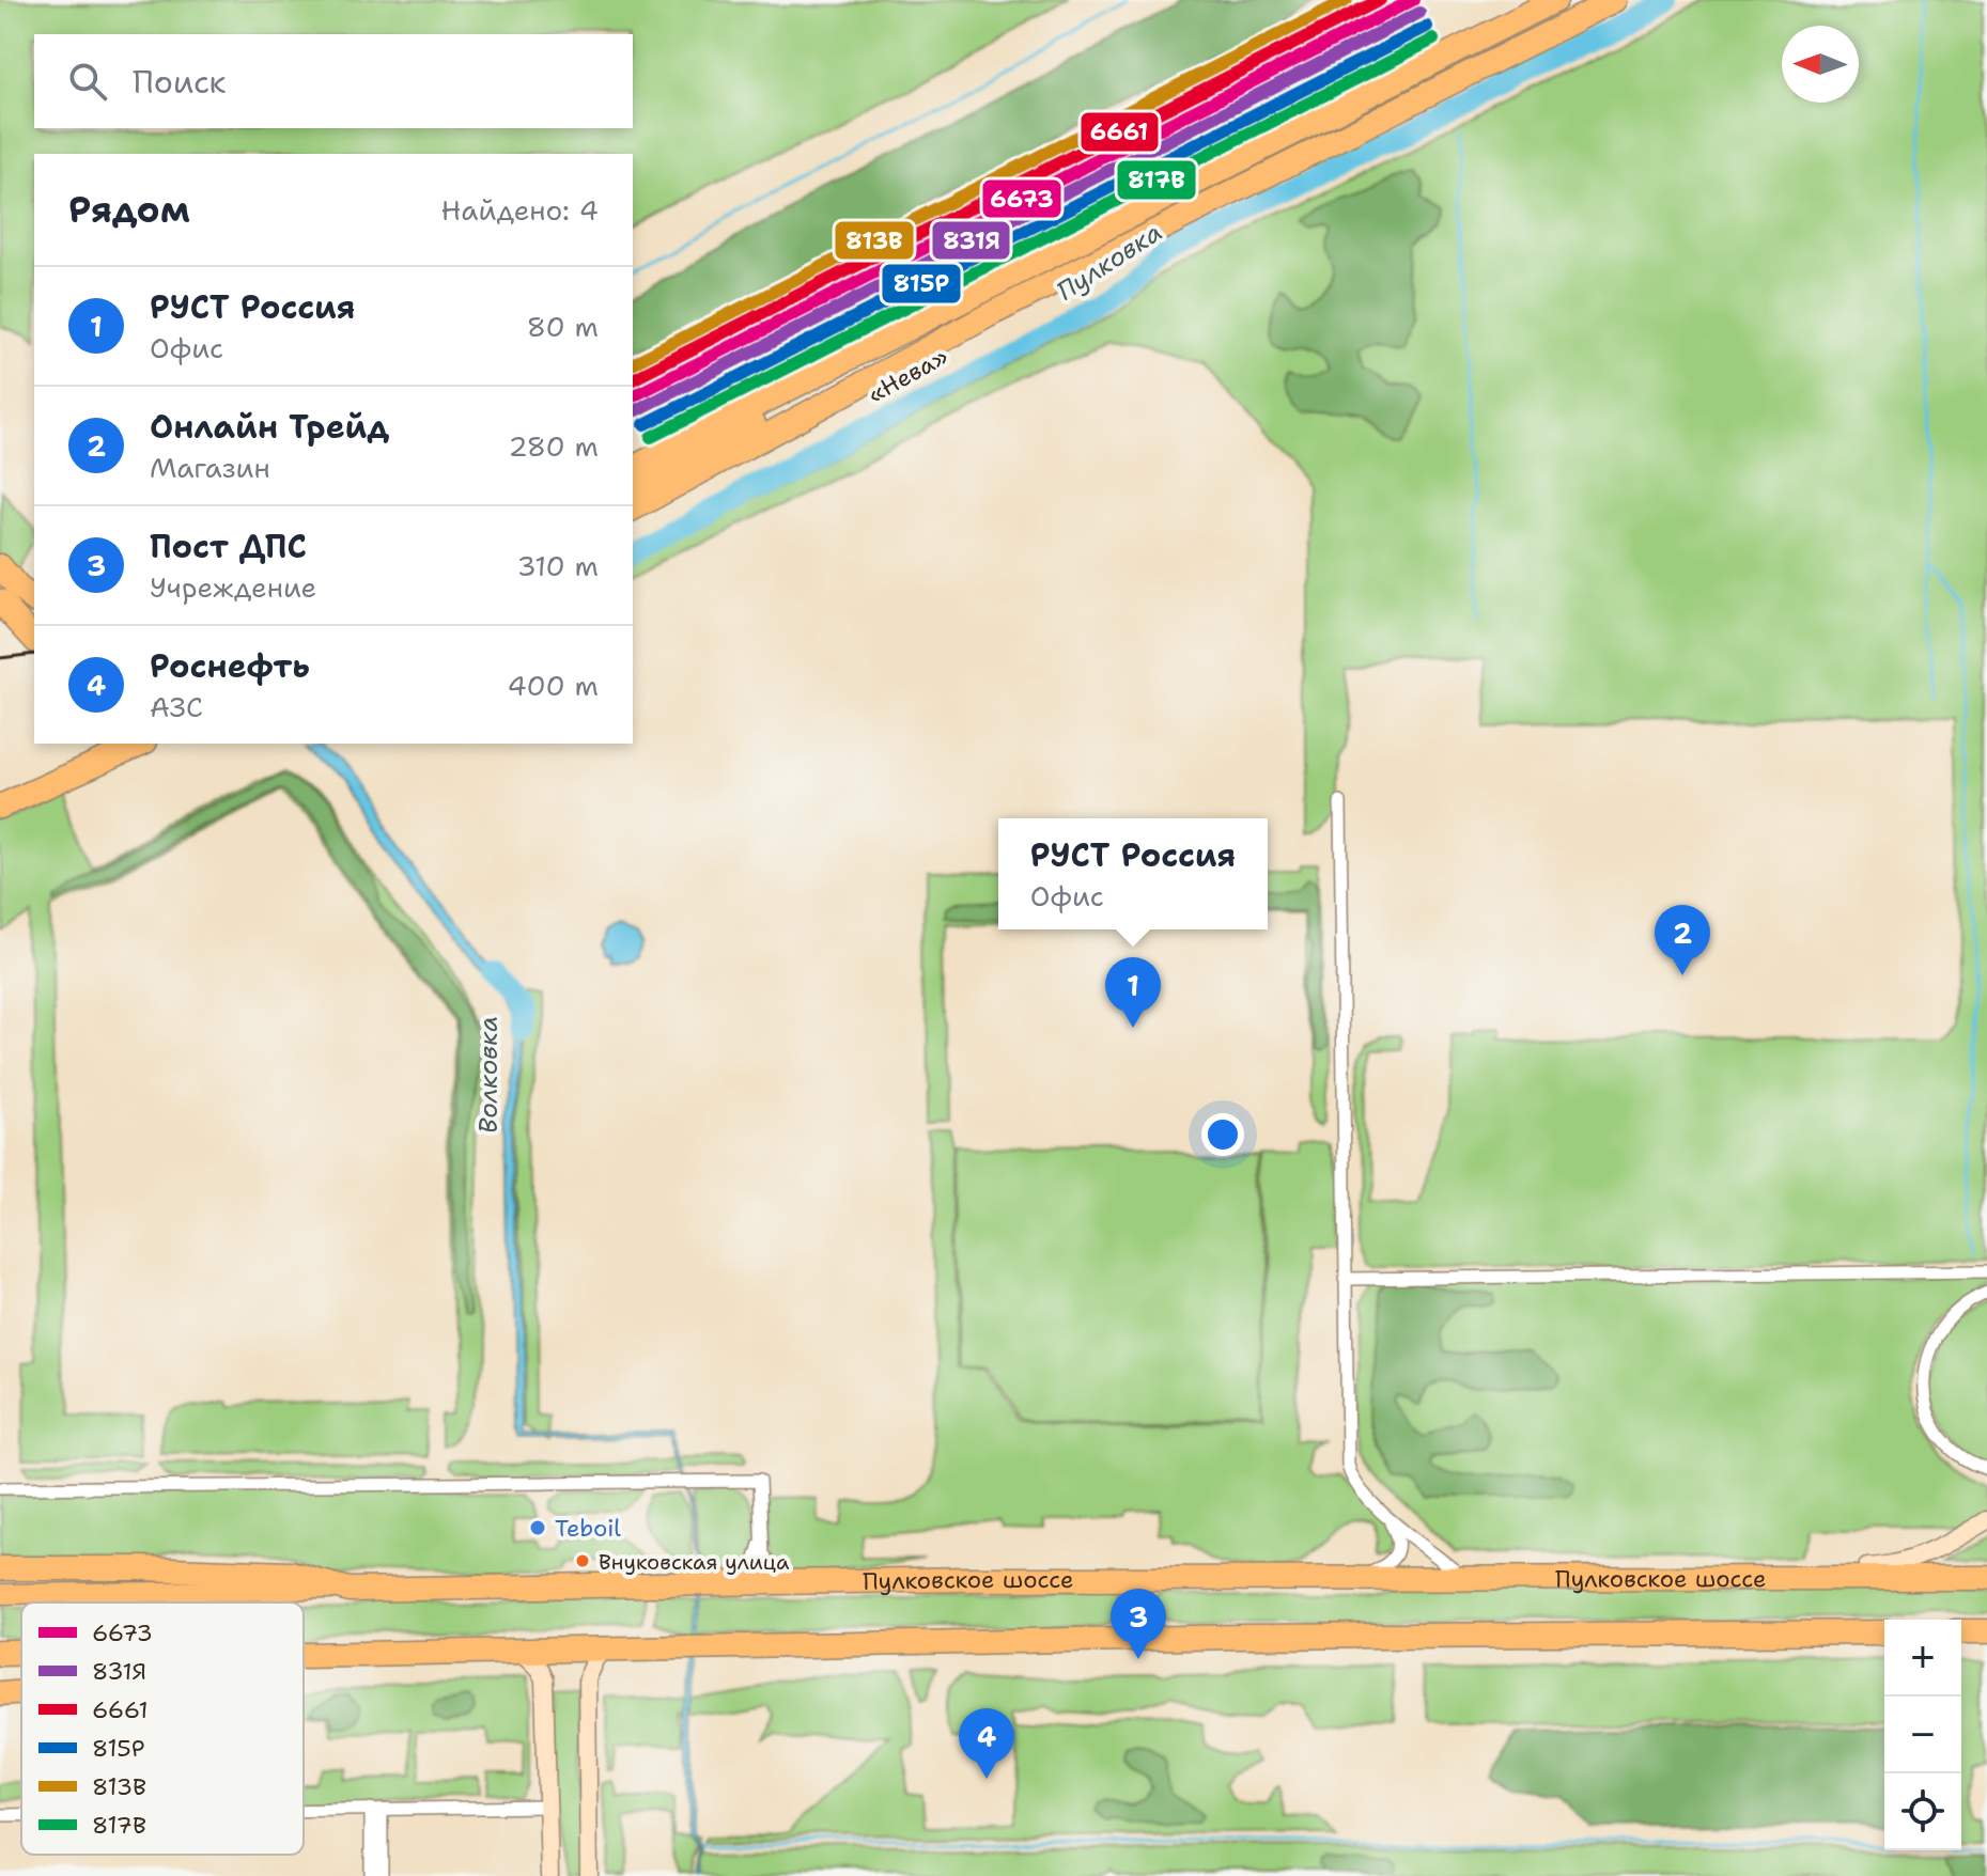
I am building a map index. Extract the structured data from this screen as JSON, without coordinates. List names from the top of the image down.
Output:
{
  "streets": {
    "highway": ["«Нева»", "Пулковское шоссе"]
  },
  "water": ["Пулковка", "Волковка"],
  "places": ["Teboil", "Внуковская улица"],
  "lines": [
    "transit line 6673",
    "transit line 6661",
    "transit line 813В",
    "transit line 831Я",
    "transit line 815Р",
    "transit line 817В"
  ],
  "legend": [
    "6673",
    "831Я",
    "6661",
    "815Р",
    "813В",
    "817В"
  ],
  "north": "left",
  "page": {
    "search": "Поиск",
    "heading": ["Рядом", "Найдено: 4"],
    "list": [
      {
        "mark": "1",
        "name": "РУСТ Россия",
        "note": "Офис",
        "value": "80 m"
      },
      {
        "mark": "2",
        "name": "Онлайн Трейд",
        "note": "Магазин",
        "value": "280 m"
      },
      {
        "mark": "3",
        "name": "Пост ДПС",
        "note": "Учреждение",
        "value": "310 m"
      },
      {
        "mark": "4",
        "name": "Роснефть",
        "note": "АЗС",
        "value": "400 m"
      }
    ],
    "popup": ["РУСТ Россия", "Офис"],
    "pins": [
      "2",
      "1",
      "3",
      "4"
    ],
    "map_buttons": ["+", "−"]
  }
}
